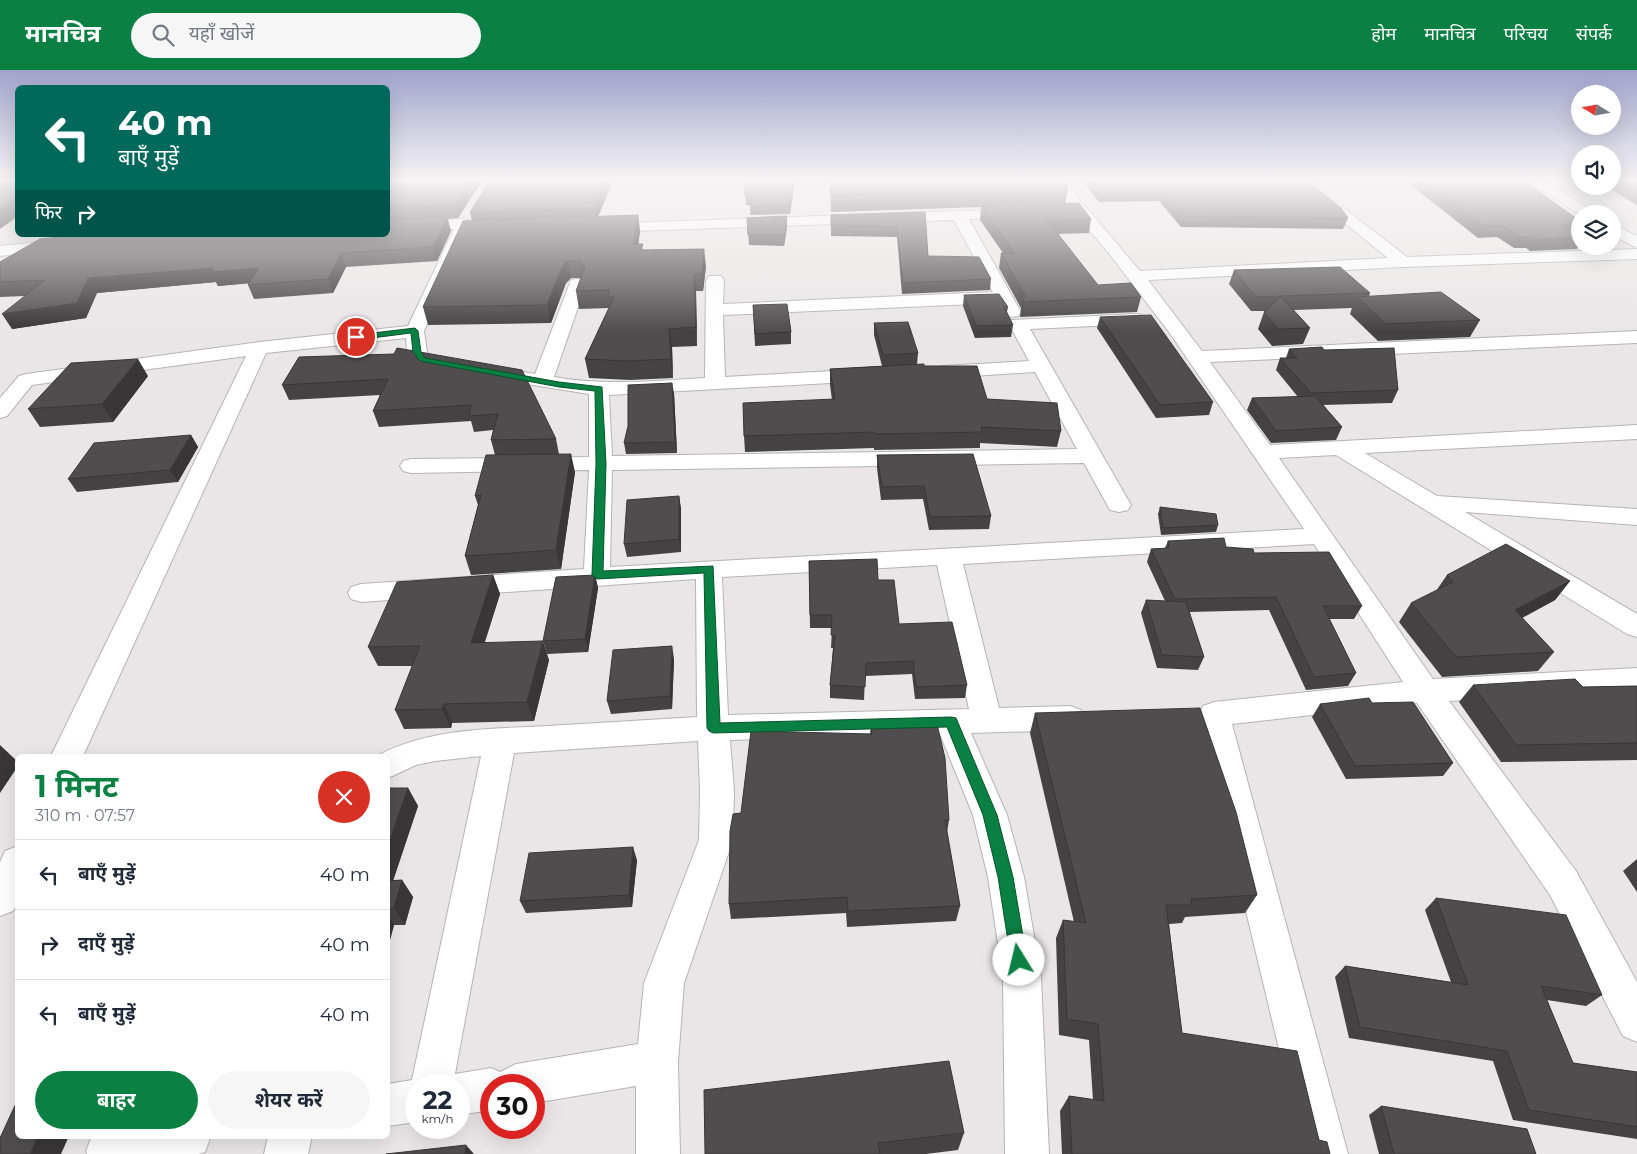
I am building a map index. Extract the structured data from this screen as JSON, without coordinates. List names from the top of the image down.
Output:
{
  "north": "left",
  "page": {
    "header": "मानचित्र",
    "search": "यहाँ खोजें",
    "nav": [
      "होम",
      "मानचित्र",
      "परिचय",
      "संपर्क"
    ],
    "turn": ["40 m", "बाएँ मुड़ें"],
    "then": "फिर",
    "heading": ["1 मिनट", "310 m · 07:57"],
    "list": [
      {
        "name": "बाएँ मुड़ें",
        "value": "40 m"
      },
      {
        "name": "दाएँ मुड़ें",
        "value": "40 m"
      },
      {
        "name": "बाएँ मुड़ें",
        "value": "40 m"
      }
    ],
    "buttons": ["बाहर", "शेयर करें"],
    "speed": "22 km/h",
    "limit": "30"
  }
}
